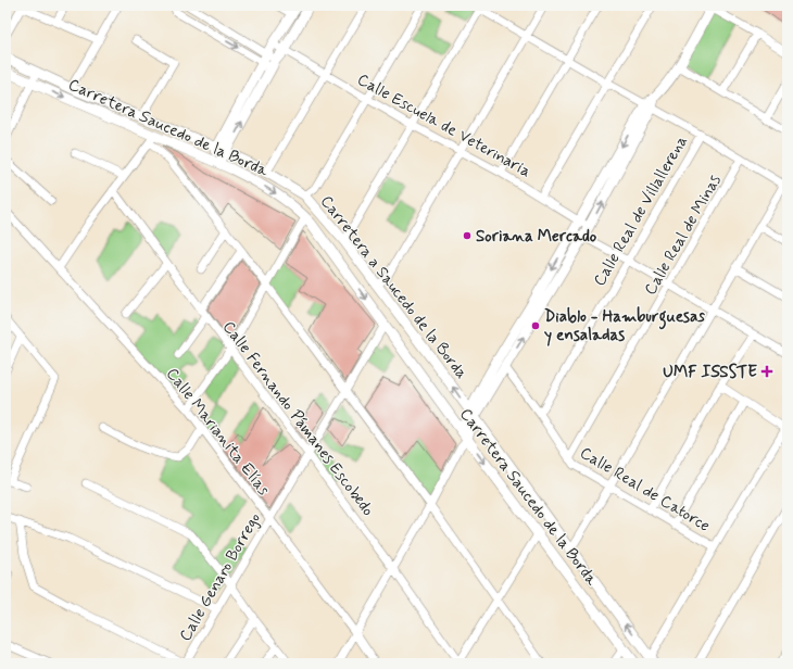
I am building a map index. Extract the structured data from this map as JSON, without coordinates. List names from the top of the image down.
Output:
{
  "streets": {
    "street": [
      "Calle Escuela de Veterinaria",
      "Carretera Saucedo de la Borda",
      "Calle Real de Villallerena",
      "Calle Real de Minas",
      "Carretera a Saucedo de la Borda",
      "Calle Fernando Pámanes Escobedo",
      "Calle Marianita Elías",
      "Calle Real de Catorce",
      "Calle Genaro Borrego"
    ]
  },
  "crossings": [
    ["Carretera Saucedo de la Borda", "Calle Genaro Borrego"],
    ["Calle Real de Villallerena", "Calle Real de Catorce"],
    ["Calle Real de Minas", "Calle Real de Catorce"],
    ["Calle Fernando Pámanes Escobedo", "Calle Genaro Borrego"],
    ["Calle Marianita Elías", "Calle Genaro Borrego"]
  ],
  "places": {
    "other": ["Soriana Mercado", "Diablo - Hamburguesas y ensaladas"],
    "health": ["UMF ISSSTE"]
  }
}
